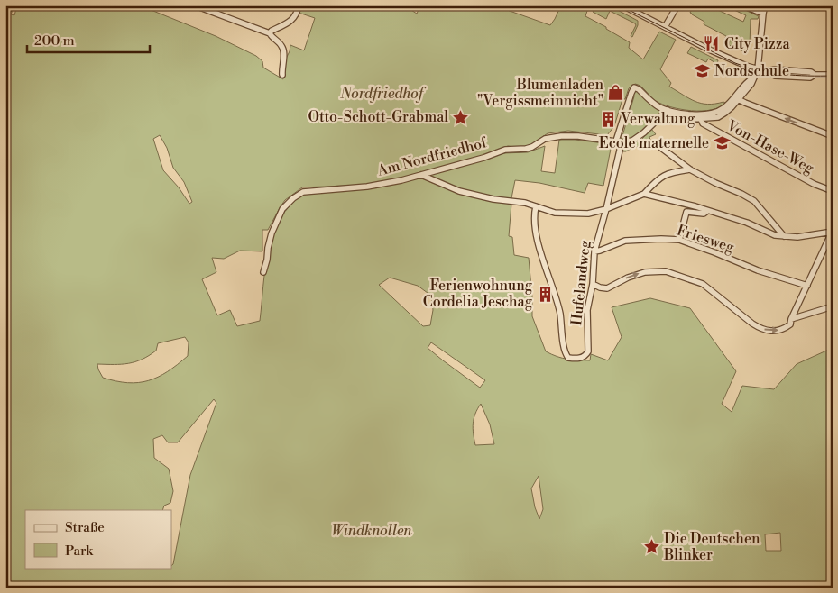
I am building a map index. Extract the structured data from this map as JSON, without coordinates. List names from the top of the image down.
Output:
{
  "streets": {
    "street": [
      "Von-Hase-Weg",
      "Am Nordfriedhof",
      "Friesweg",
      "Hufelandweg"
    ]
  },
  "crossings": [
    ["Von-Hase-Weg", "Hufelandweg"],
    ["Am Nordfriedhof", "Hufelandweg"],
    ["Friesweg", "Hufelandweg"]
  ],
  "parks": ["Nordfriedhof", "Windknollen"],
  "places": {
    "restaurant": ["City Pizza"],
    "school or university": ["Nordschule", "Ecole maternelle"],
    "shop": ["Blumenladen \"Vergissmeinnicht\""],
    "place": ["Otto-Schott-Grabmal", "Die Deutschen Blinker"],
    "building": ["Verwaltung", "Ferienwohnung Cordelia Jeschag"]
  },
  "legend": ["Straße", "Park"],
  "scale_bar": "200 m"
}
